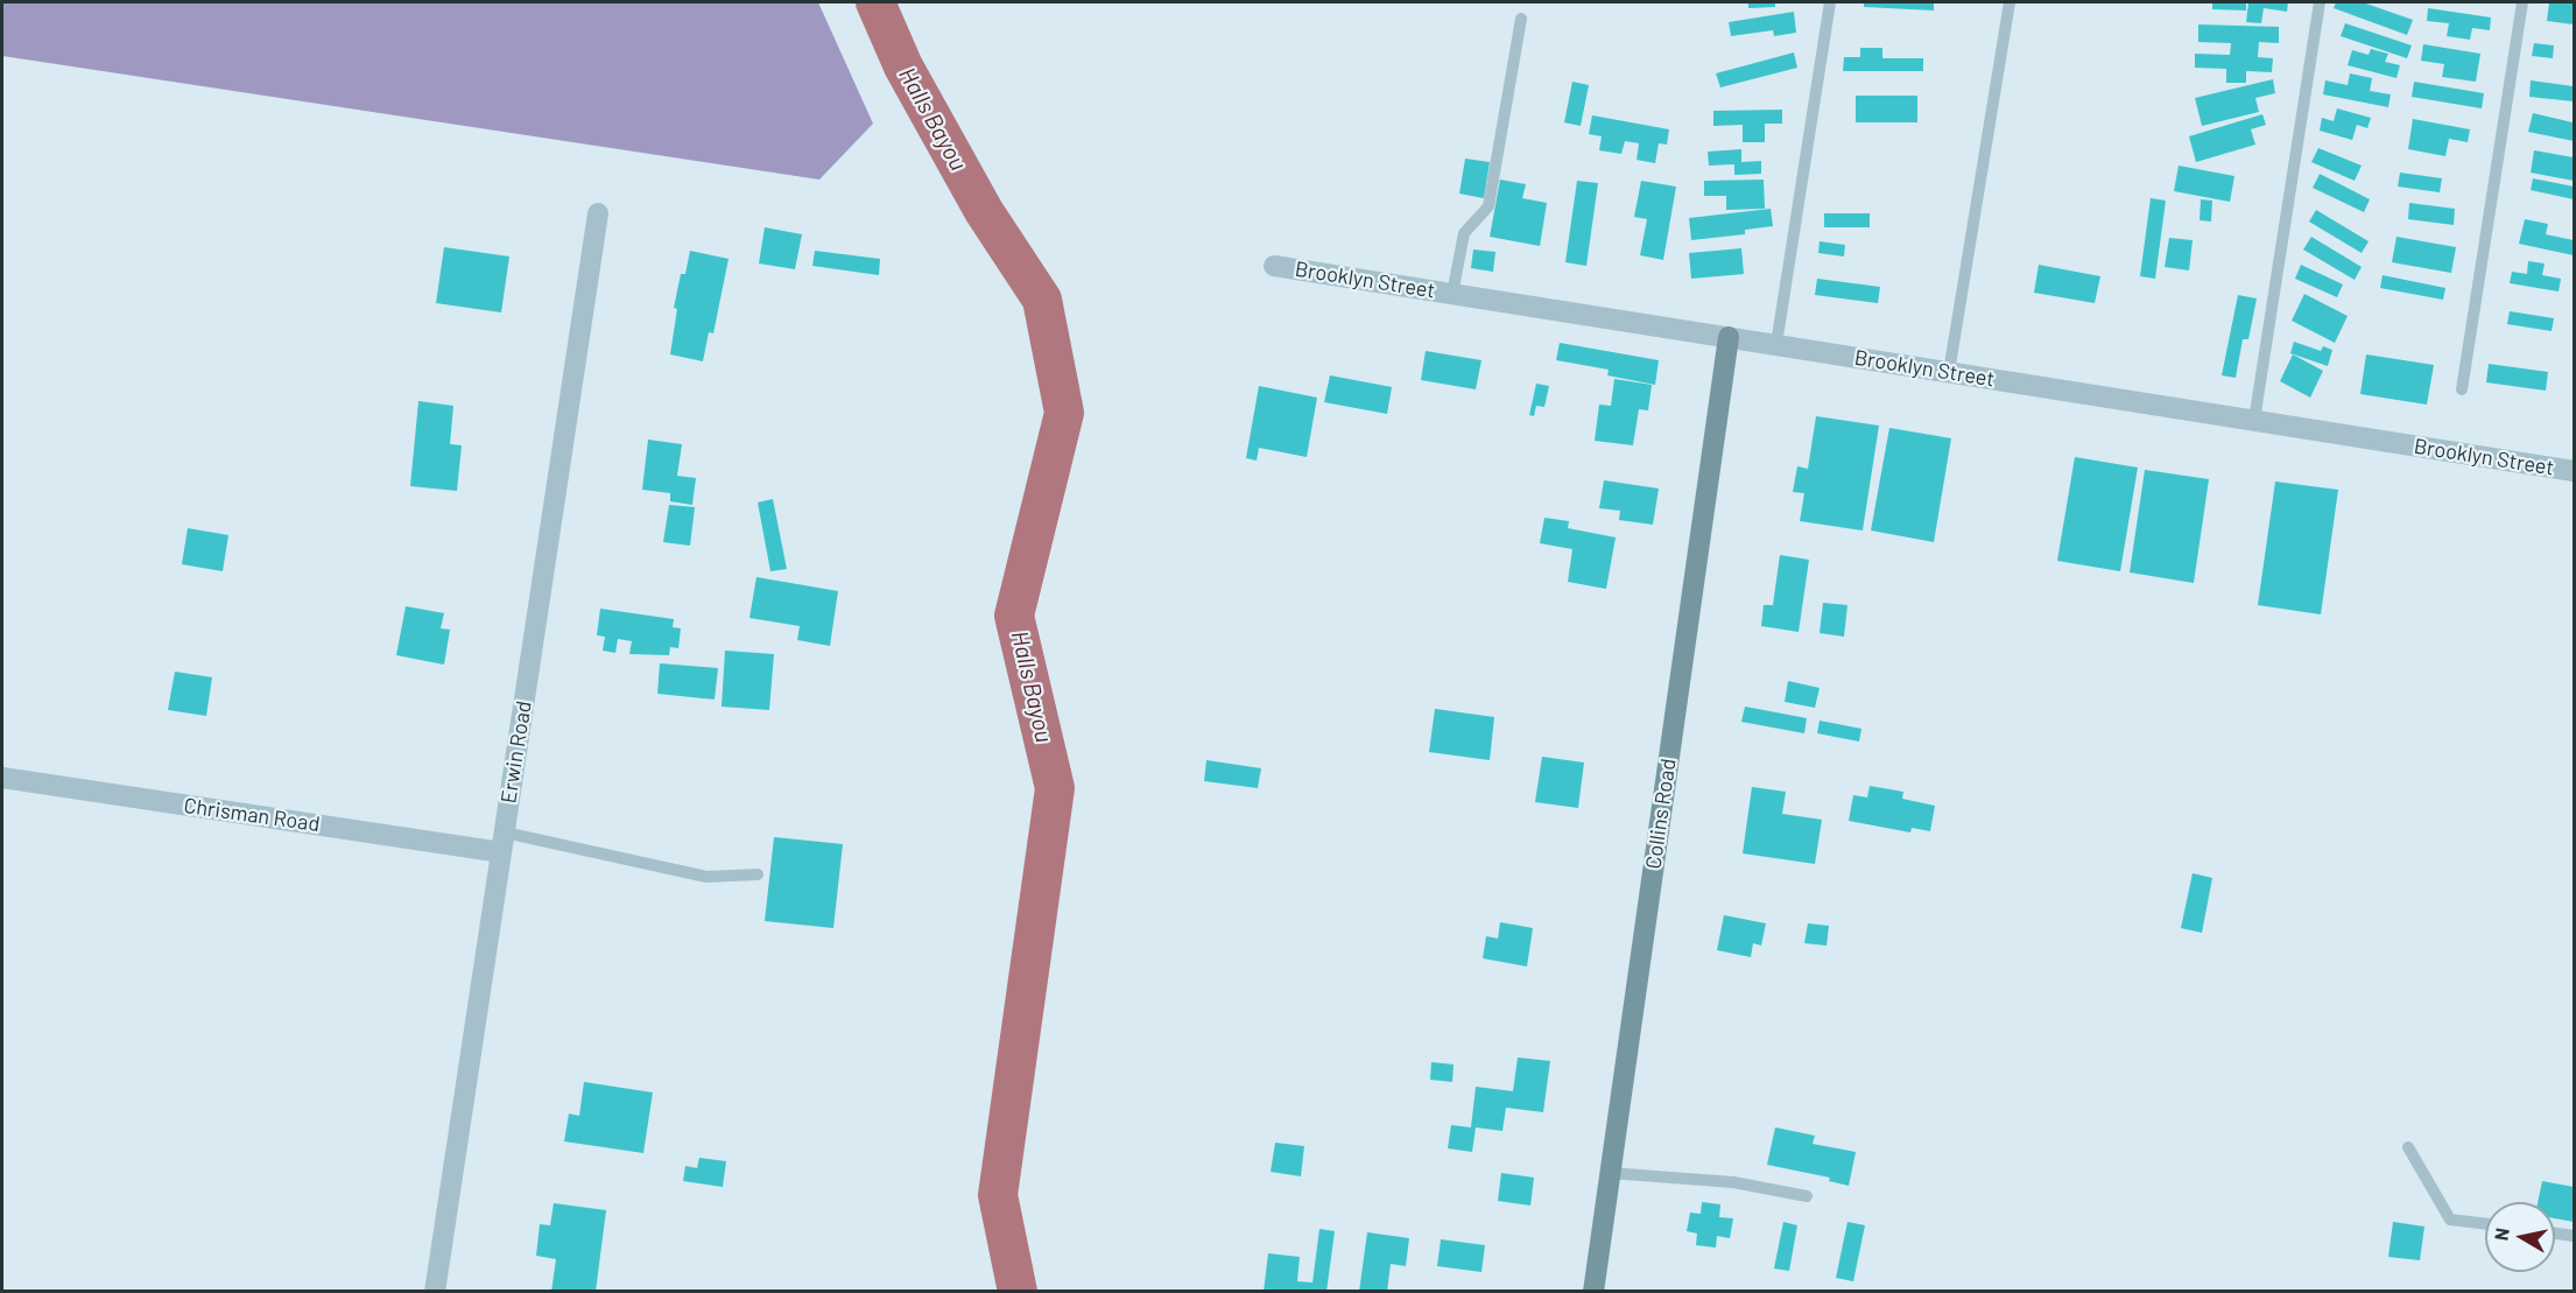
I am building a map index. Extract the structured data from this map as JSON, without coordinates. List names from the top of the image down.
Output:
{
  "streets": {
    "street": [
      "Brooklyn Street",
      "Erwin Road",
      "Collins Road",
      "Chrisman Road"
    ]
  },
  "crossings": [
    ["Brooklyn Street", "Collins Road"],
    ["Erwin Road", "Chrisman Road"]
  ],
  "water": ["Halls Bayou"],
  "north": "left"
}
